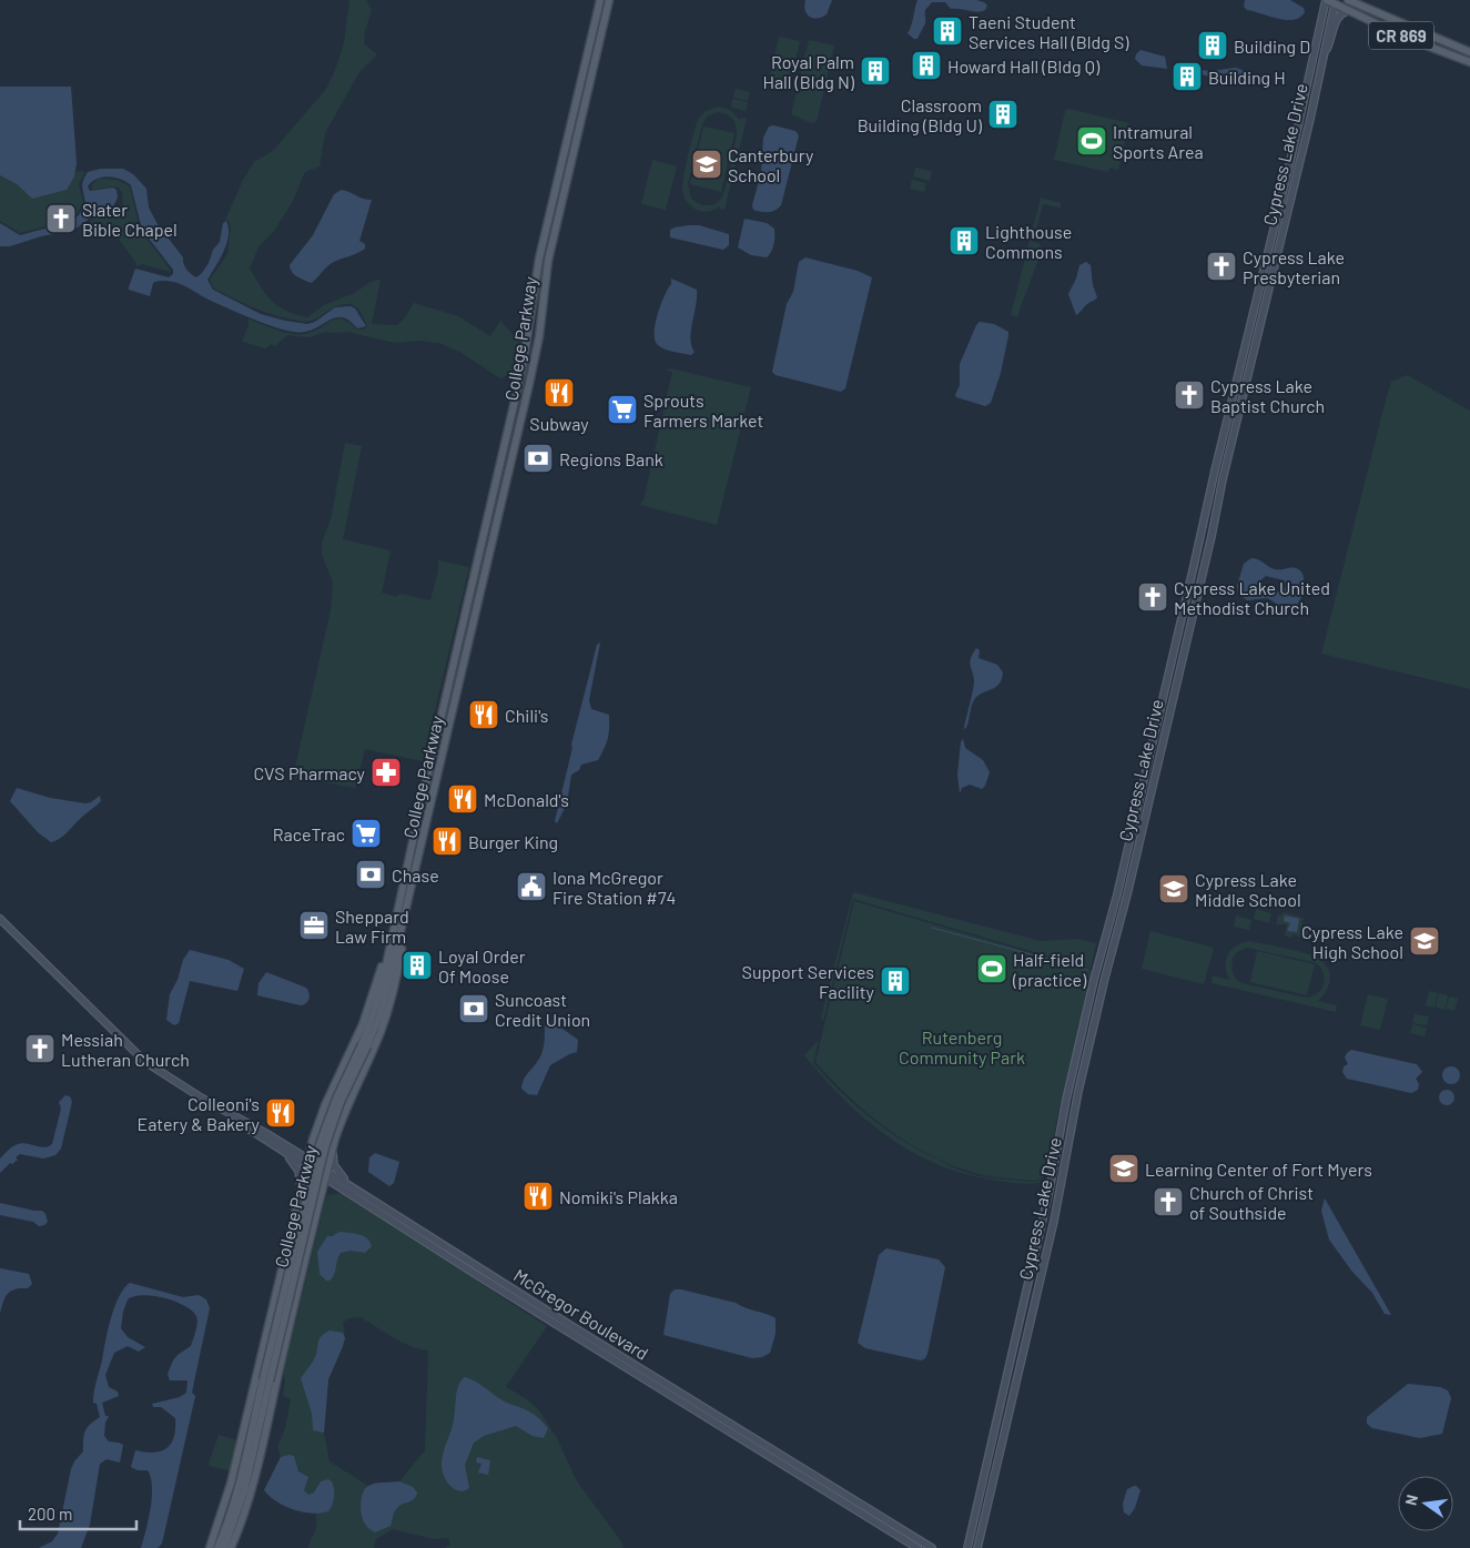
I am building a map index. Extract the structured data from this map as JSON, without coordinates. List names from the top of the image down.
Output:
{
  "streets": {
    "main road": [
      "CR 869",
      "Cypress Lake Drive",
      "College Parkway",
      "McGregor Boulevard"
    ]
  },
  "crossings": [
    ["CR 869", "Cypress Lake Drive"]
  ],
  "parks": ["Rutenberg Community Park"],
  "places": {
    "building": [
      "Taeni Student Services Hall (Bldg S)",
      "Building D",
      "Howard Hall (Bldg Q)",
      "Royal Palm Hall (Bldg N)",
      "Building H",
      "Classroom Building (Bldg U)",
      "Lighthouse Commons",
      "Loyal Order Of Moose",
      "Support Services Facility"
    ],
    "sports": ["Intramural Sports Area", "Half-field (practice)"],
    "school or university": [
      "Canterbury School",
      "Cypress Lake Middle School",
      "Cypress Lake High School",
      "Learning Center of Fort Myers"
    ],
    "church": [
      "Slater Bible Chapel",
      "Cypress Lake Presbyterian",
      "Cypress Lake Baptist Church",
      "Cypress Lake United Methodist Church",
      "Messiah Lutheran Church",
      "Church of Christ of Southside"
    ],
    "restaurant": [
      "Subway",
      "Chili's",
      "McDonald's",
      "Burger King",
      "Colleoni's Eatery & Bakery",
      "Nomiki's Plakka"
    ],
    "supermarket": ["Sprouts Farmers Market", "RaceTrac"],
    "bank": ["Regions Bank", "Chase", "Suncoast Credit Union"],
    "pharmacy": ["CVS Pharmacy"],
    "public building": ["Iona McGregor Fire Station #74"],
    "office": ["Sheppard Law Firm"]
  },
  "scale_bar": "200 m",
  "north": "left"
}
